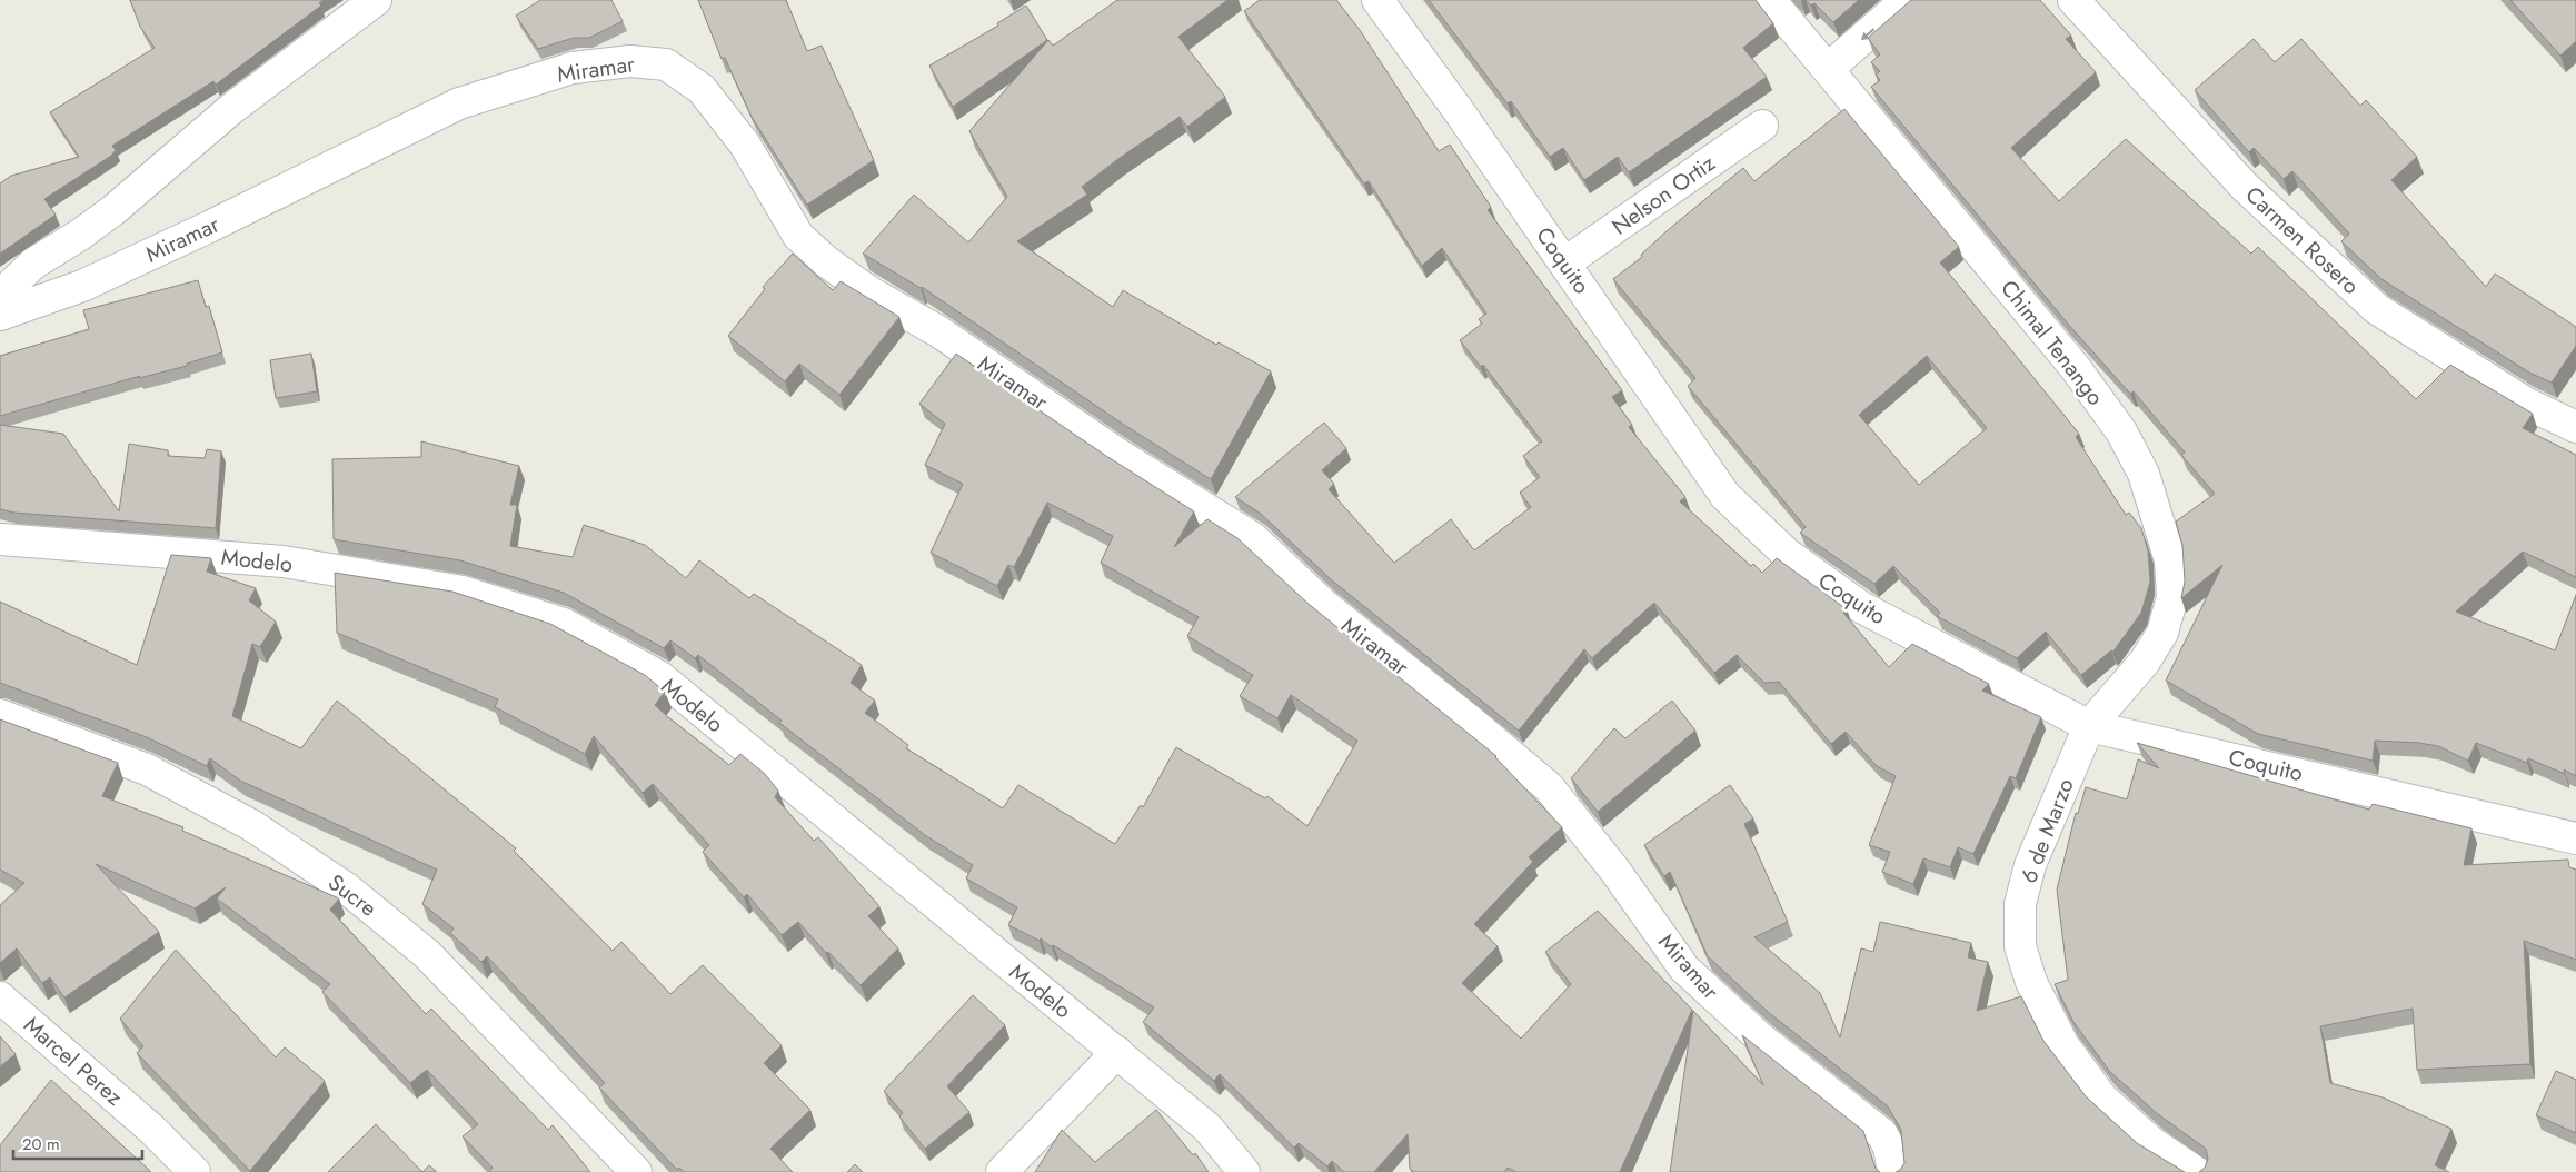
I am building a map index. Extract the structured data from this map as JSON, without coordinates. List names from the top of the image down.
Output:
{
  "streets": {
    "street": [
      "Miramar",
      "Nelson Ortiz",
      "Carmen Rosero",
      "Coquito",
      "Chimal Tenango",
      "Modelo",
      "6 de Marzo",
      "Sucre",
      "Marcel Perez"
    ]
  },
  "crossings": [
    ["Nelson Ortiz", "Coquito"],
    ["Coquito", "Chimal Tenango"],
    ["Coquito", "6 de Marzo"],
    ["Chimal Tenango", "6 de Marzo"]
  ],
  "scale_bar": "20 m"
}
